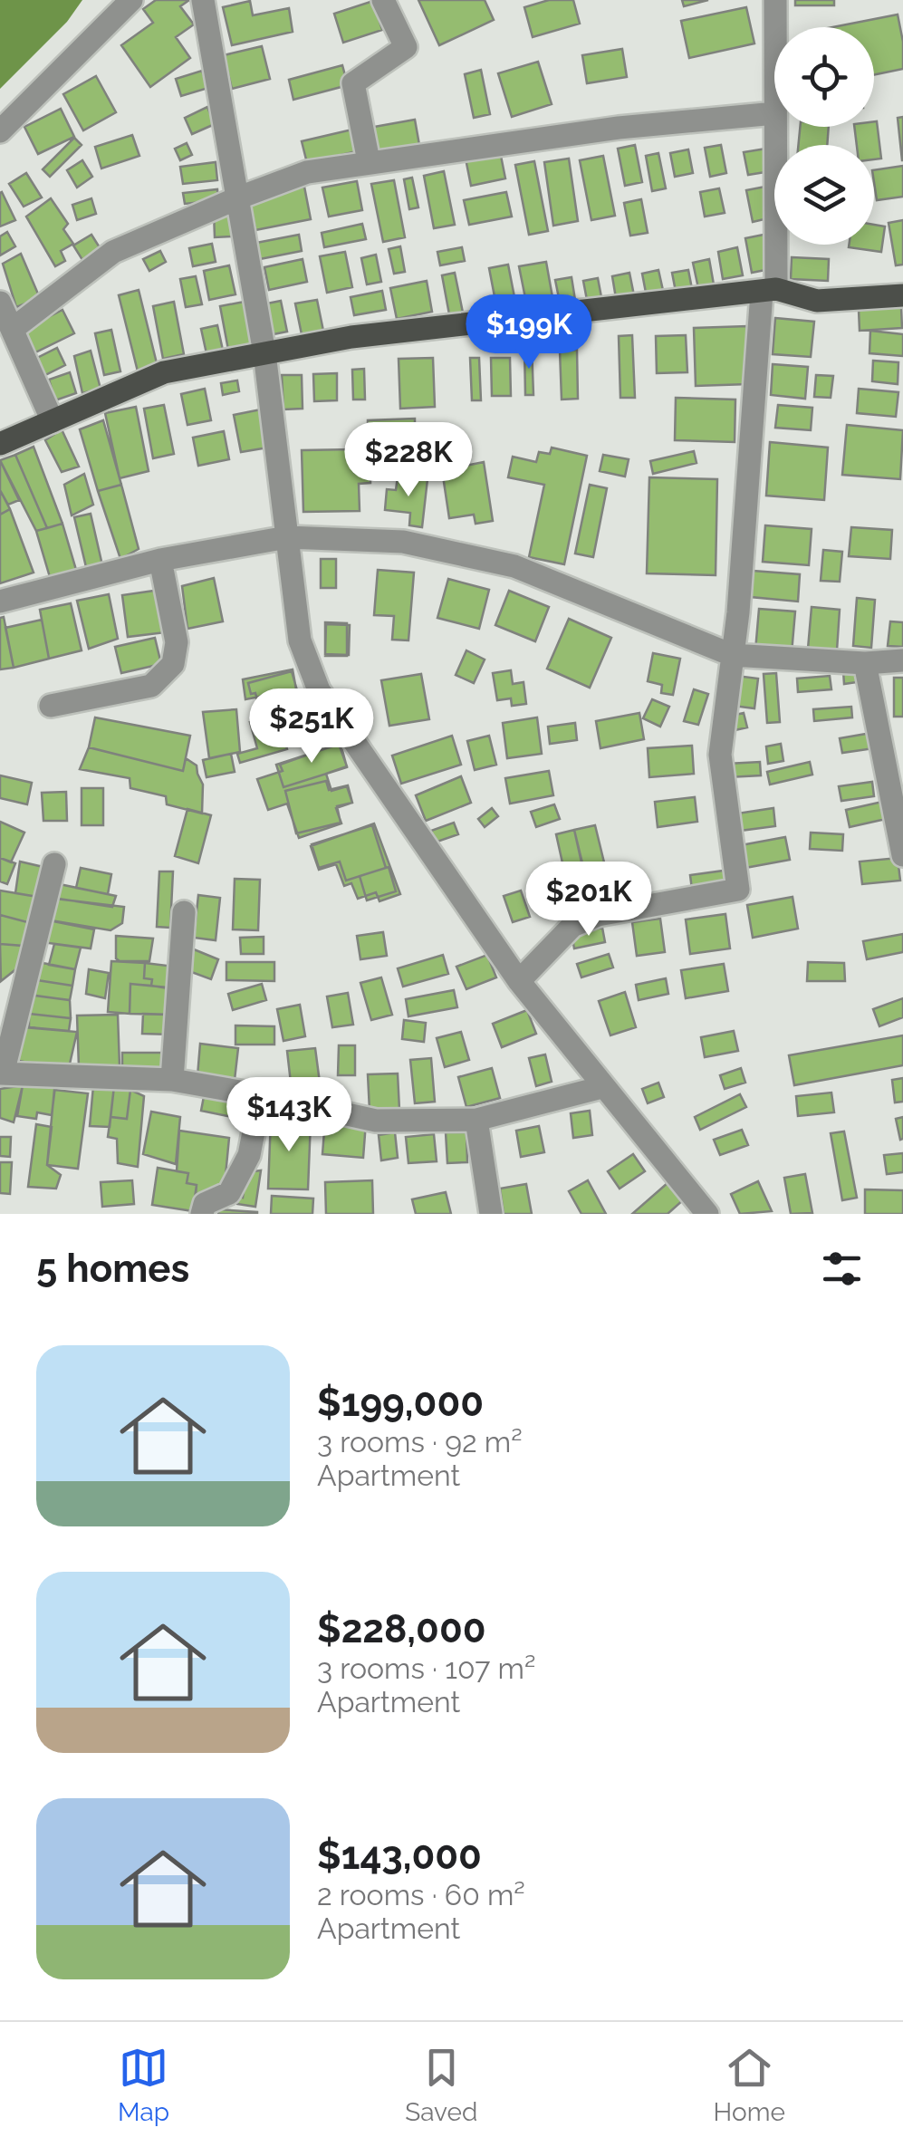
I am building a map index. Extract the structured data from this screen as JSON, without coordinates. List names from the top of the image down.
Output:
{
  "page": {
    "price": [
      "$199K",
      "$228K",
      "$251K",
      "$201K",
      "$143K"
    ],
    "heading": "5 homes",
    "list": [
      {
        "name": "$199,000",
        "note": "3 rooms · 92 m² · Apartment"
      },
      {
        "name": "$228,000",
        "note": "3 rooms · 107 m² · Apartment"
      },
      {
        "name": "$143,000",
        "note": "2 rooms · 60 m² · Apartment"
      }
    ],
    "tabs": ["Map", "Saved", "Home"]
  }
}
